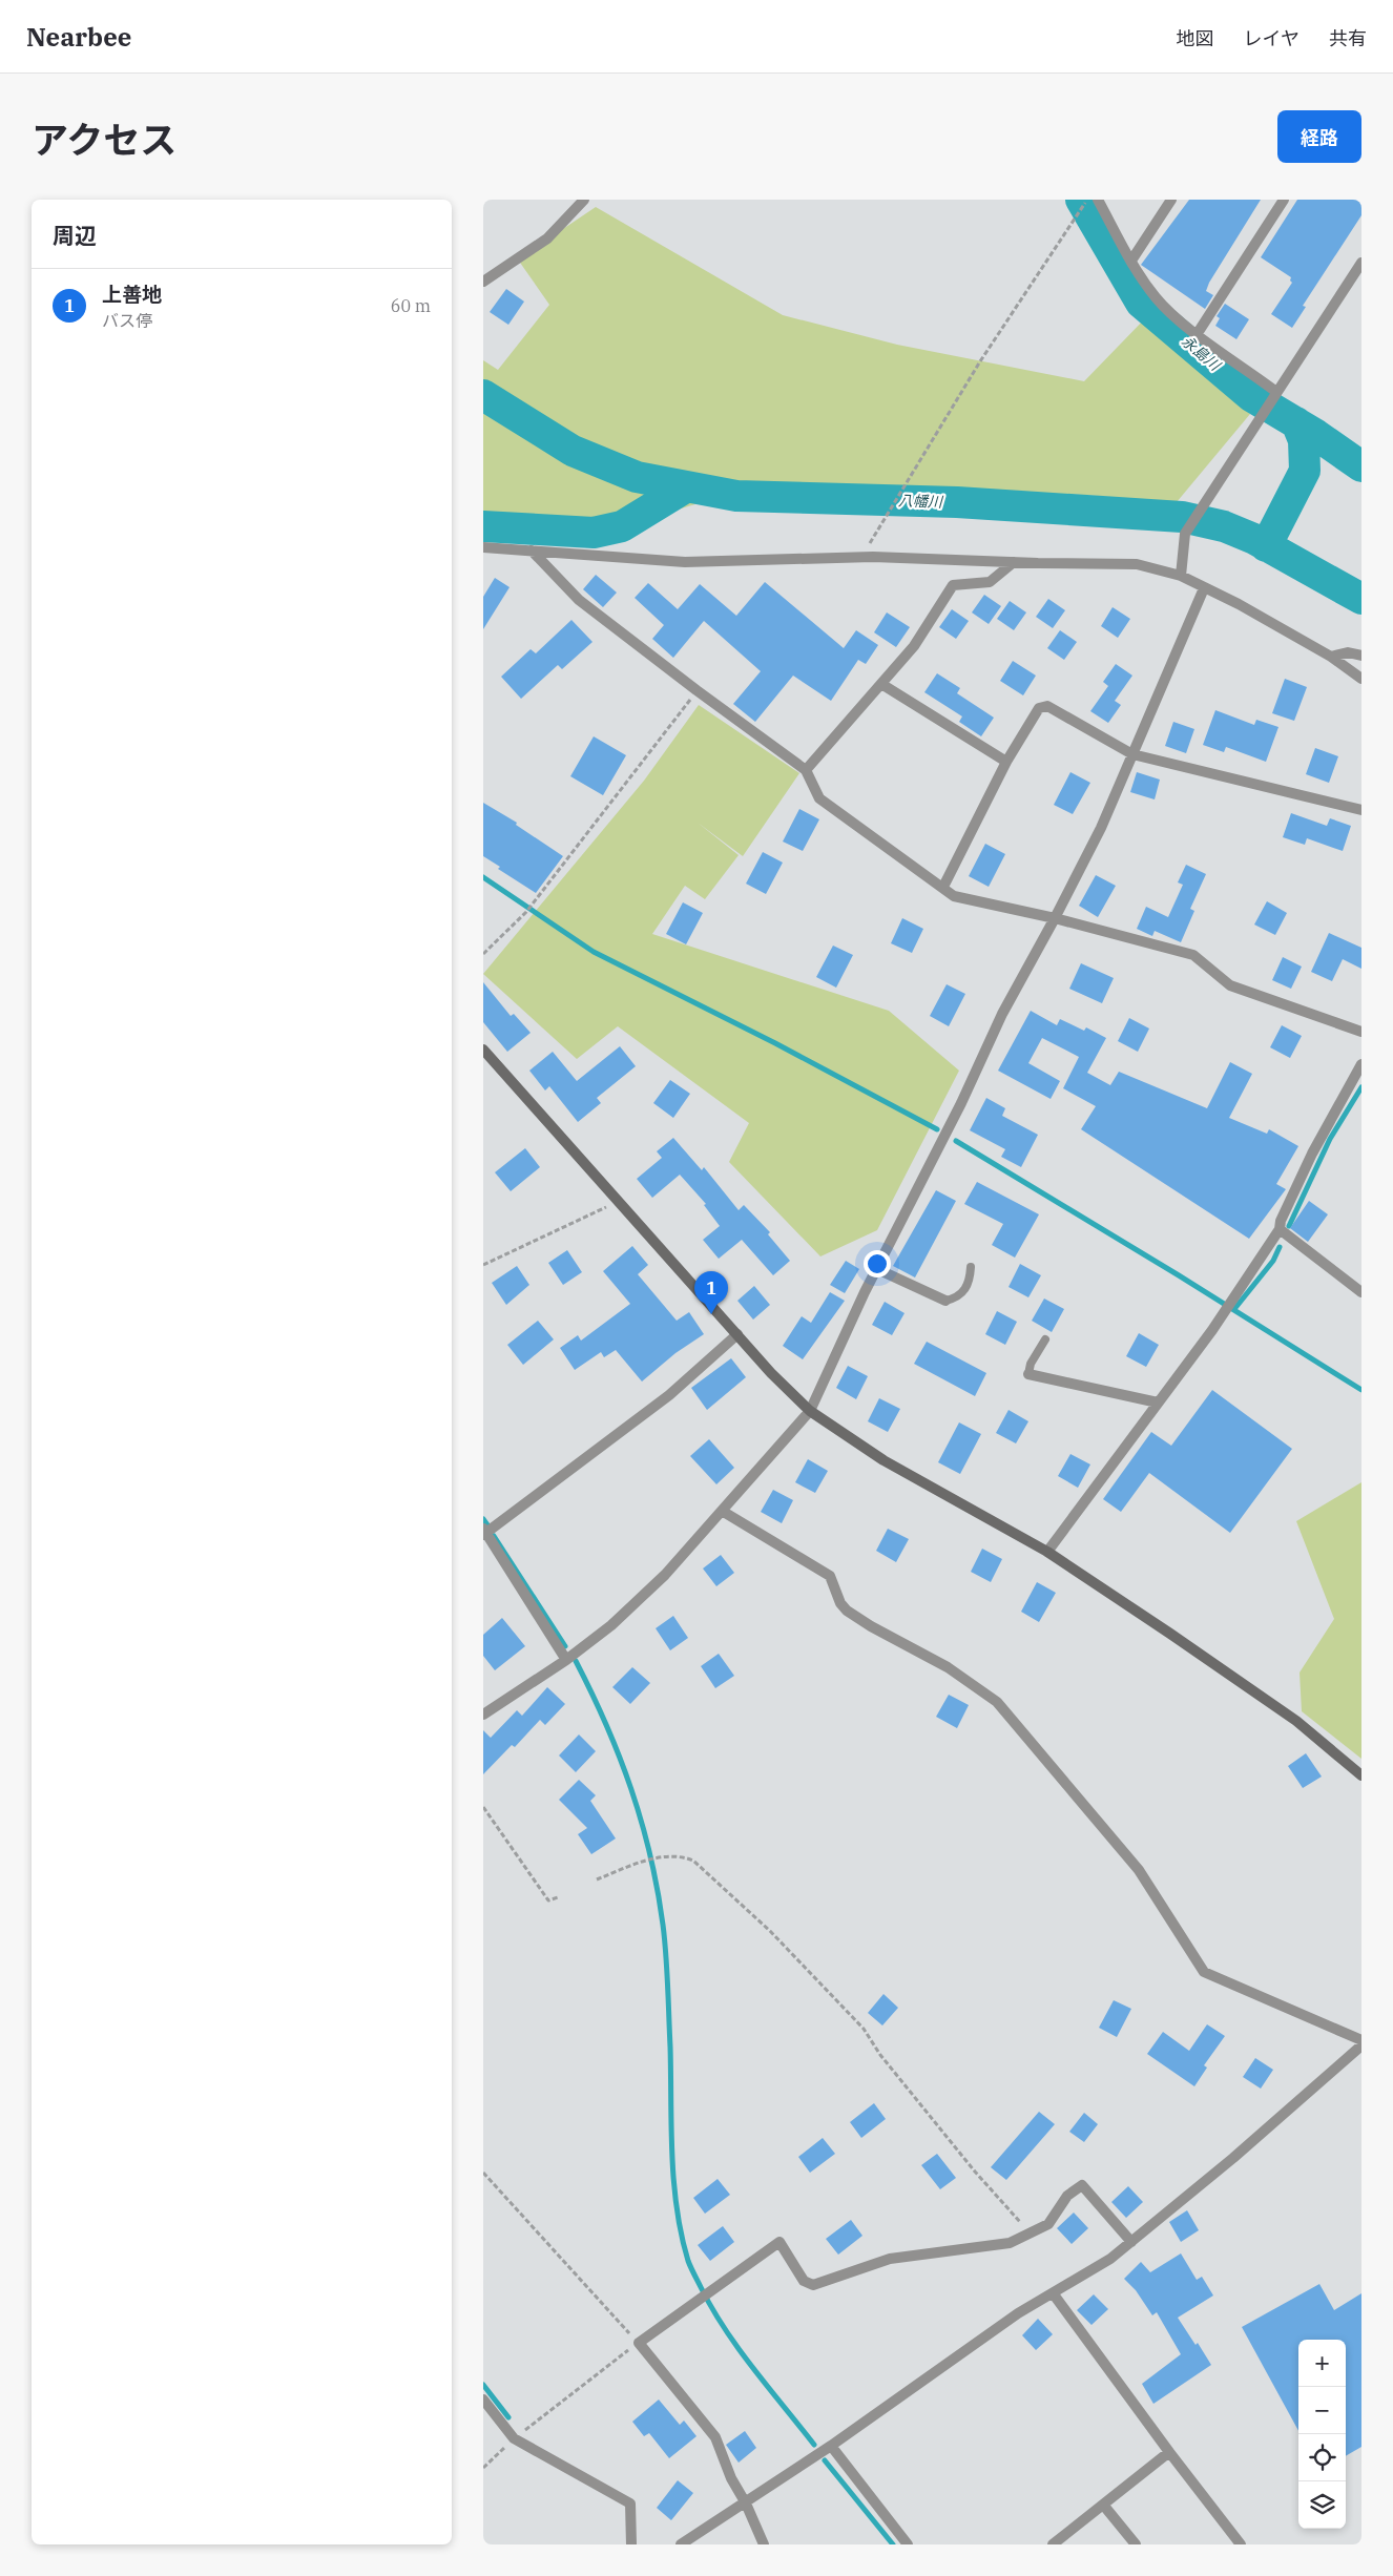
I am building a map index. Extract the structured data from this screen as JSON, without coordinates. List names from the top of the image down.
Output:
{
  "water": ["永島川", "八幡川"],
  "page": {
    "header": "Nearbee",
    "nav": ["地図", "レイヤ", "共有"],
    "title": "アクセス",
    "buttons": "経路",
    "heading": "周辺",
    "list": [
      {
        "mark": "1",
        "name": "上善地",
        "note": "バス停",
        "value": "60 m"
      }
    ],
    "pins": "1",
    "map_buttons": ["+", "−"]
  }
}
